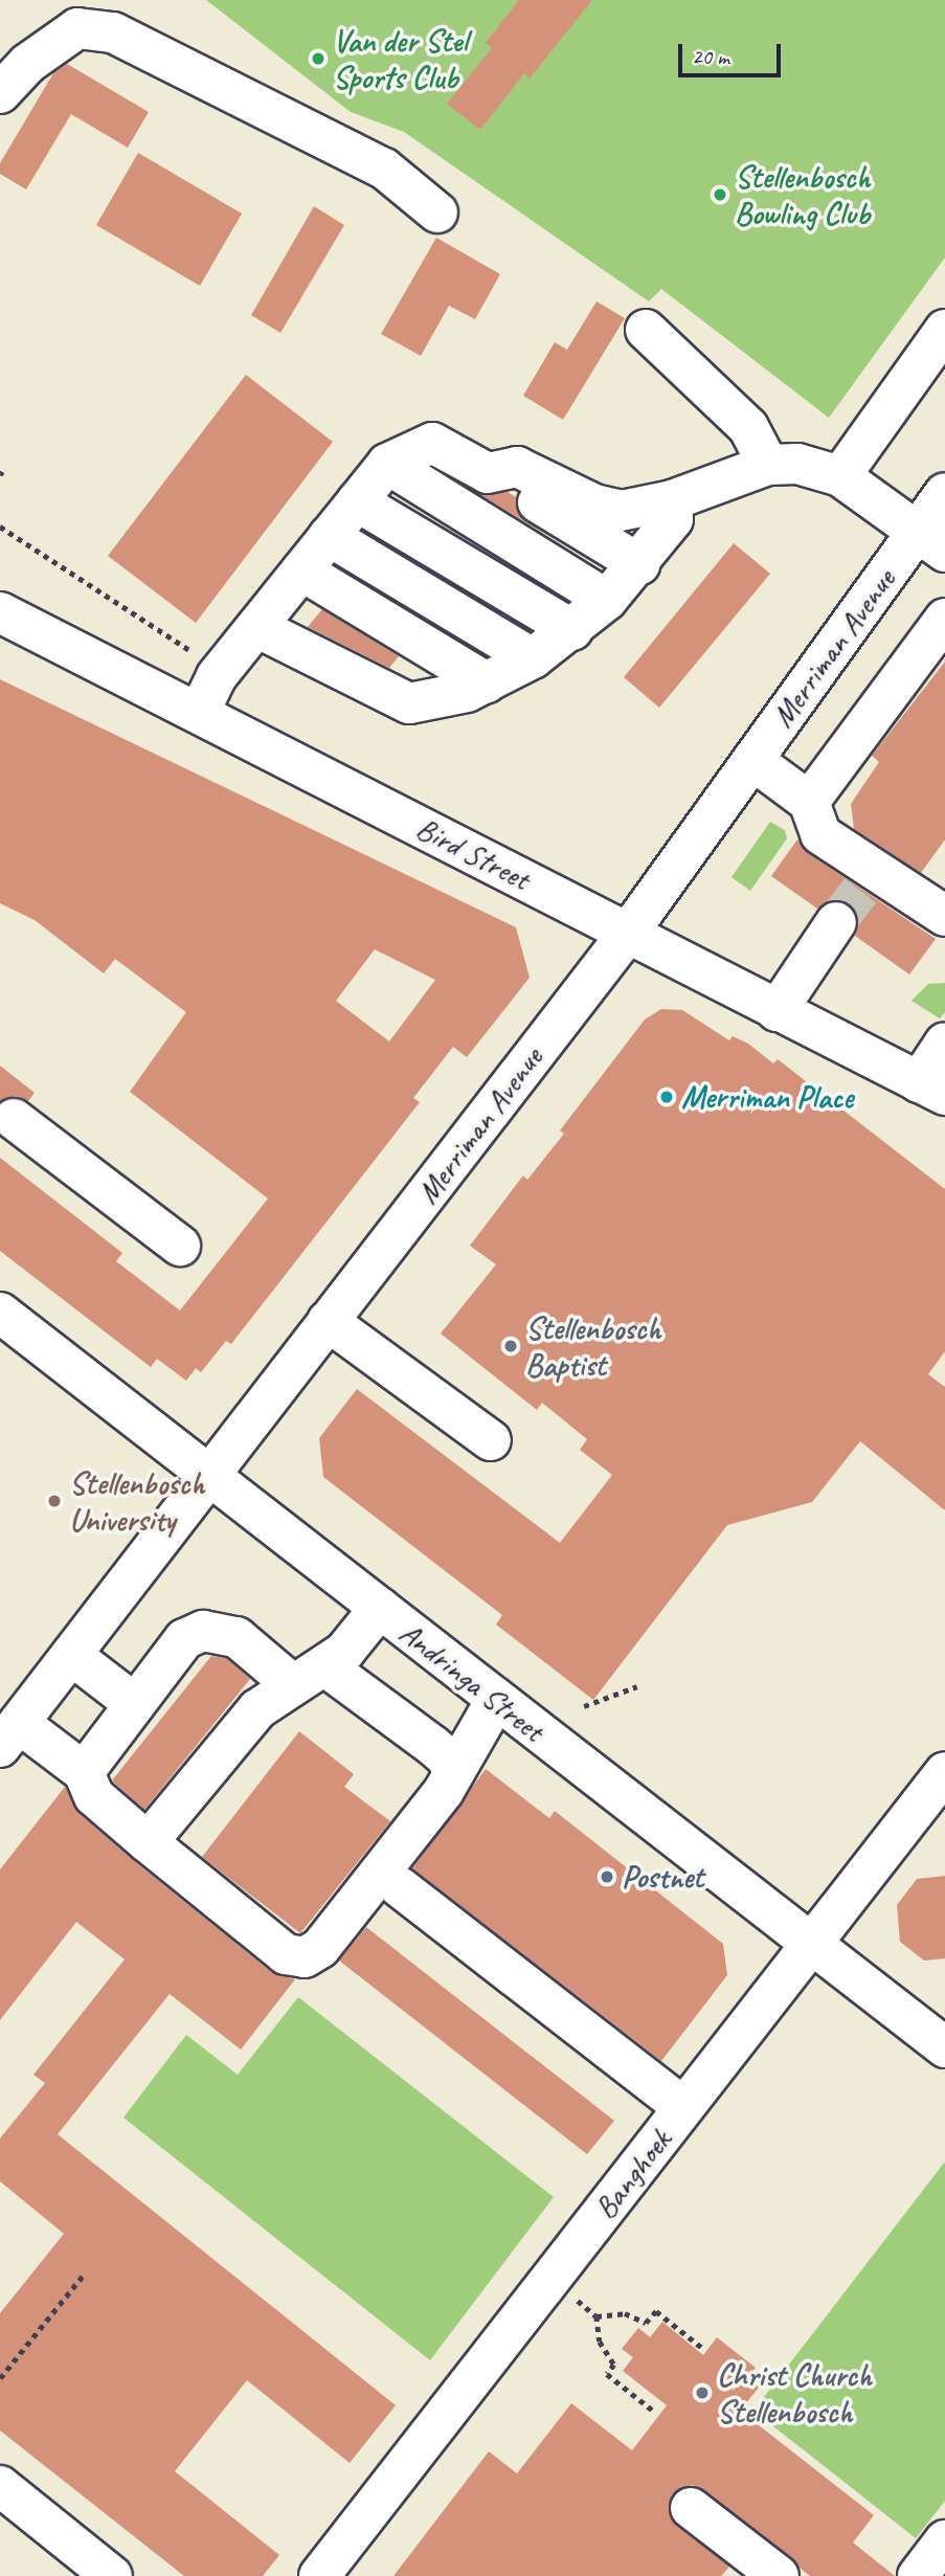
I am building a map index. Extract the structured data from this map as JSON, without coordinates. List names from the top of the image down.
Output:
{
  "streets": {
    "street": [
      "Merriman Avenue",
      "Bird Street",
      "Andringa Street",
      "Banghoek"
    ]
  },
  "crossings": [
    ["Merriman Avenue", "Bird Street"],
    ["Merriman Avenue", "Andringa Street"],
    ["Andringa Street", "Banghoek"]
  ],
  "places": [
    "Van der Stel Sports Club",
    "Stellenbosch Bowling Club",
    "Merriman Place",
    "Stellenbosch Baptist",
    "Stellenbosch University",
    "Postnet",
    "Christ Church Stellenbosch"
  ],
  "scale_bar": "20 m"
}
